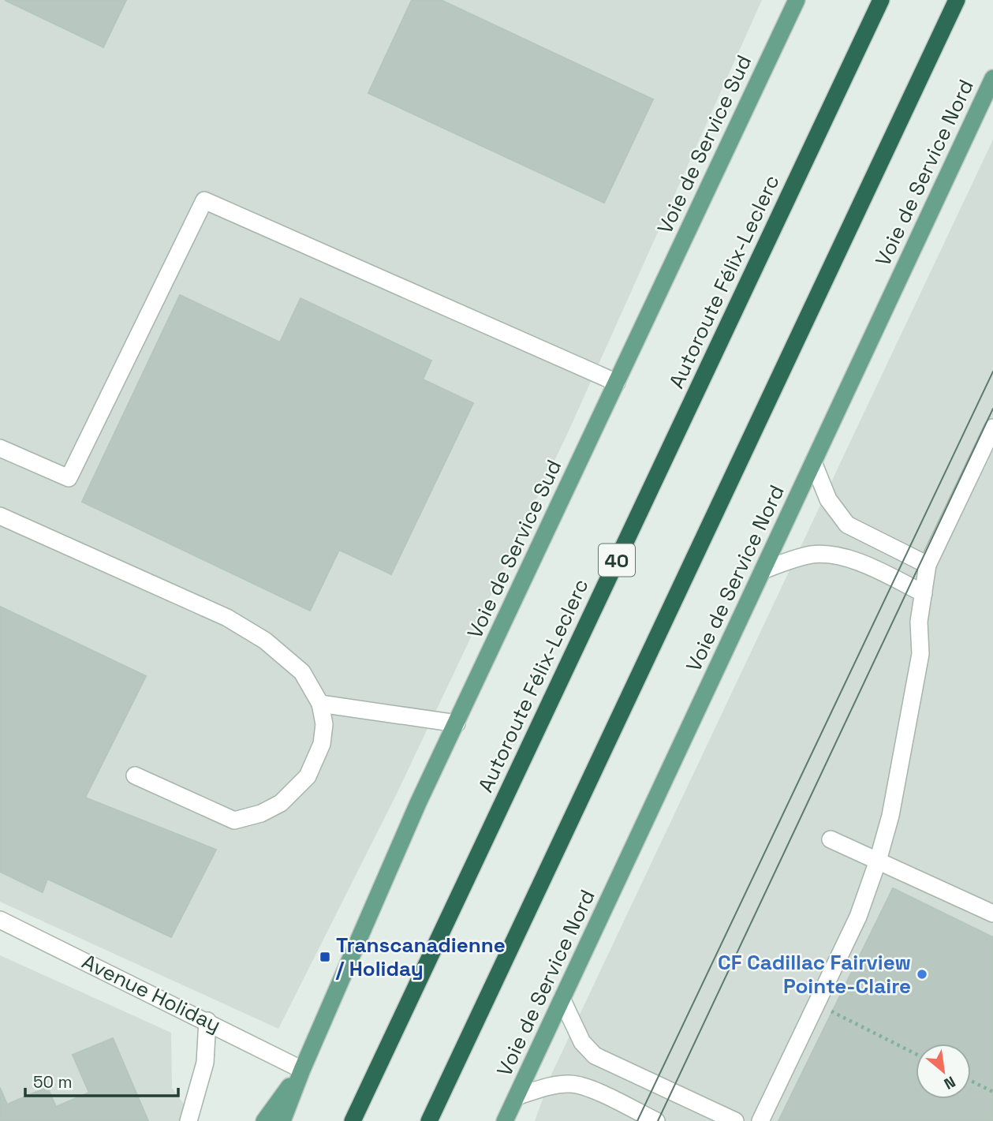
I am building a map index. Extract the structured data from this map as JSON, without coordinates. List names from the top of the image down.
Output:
{
  "streets": {
    "highway": ["Autoroute Félix-Leclerc", "40"],
    "main road": ["Voie de Service Sud", "Voie de Service Nord"],
    "street": ["Avenue Holiday"]
  },
  "crossings": [
    ["Voie de Service Sud", "Avenue Holiday"]
  ],
  "places": {
    "transit": ["Transcanadienne / Holiday"],
    "other": ["CF Cadillac Fairview Pointe-Claire"]
  },
  "scale_bar": "50 m",
  "north": "bottom right"
}
